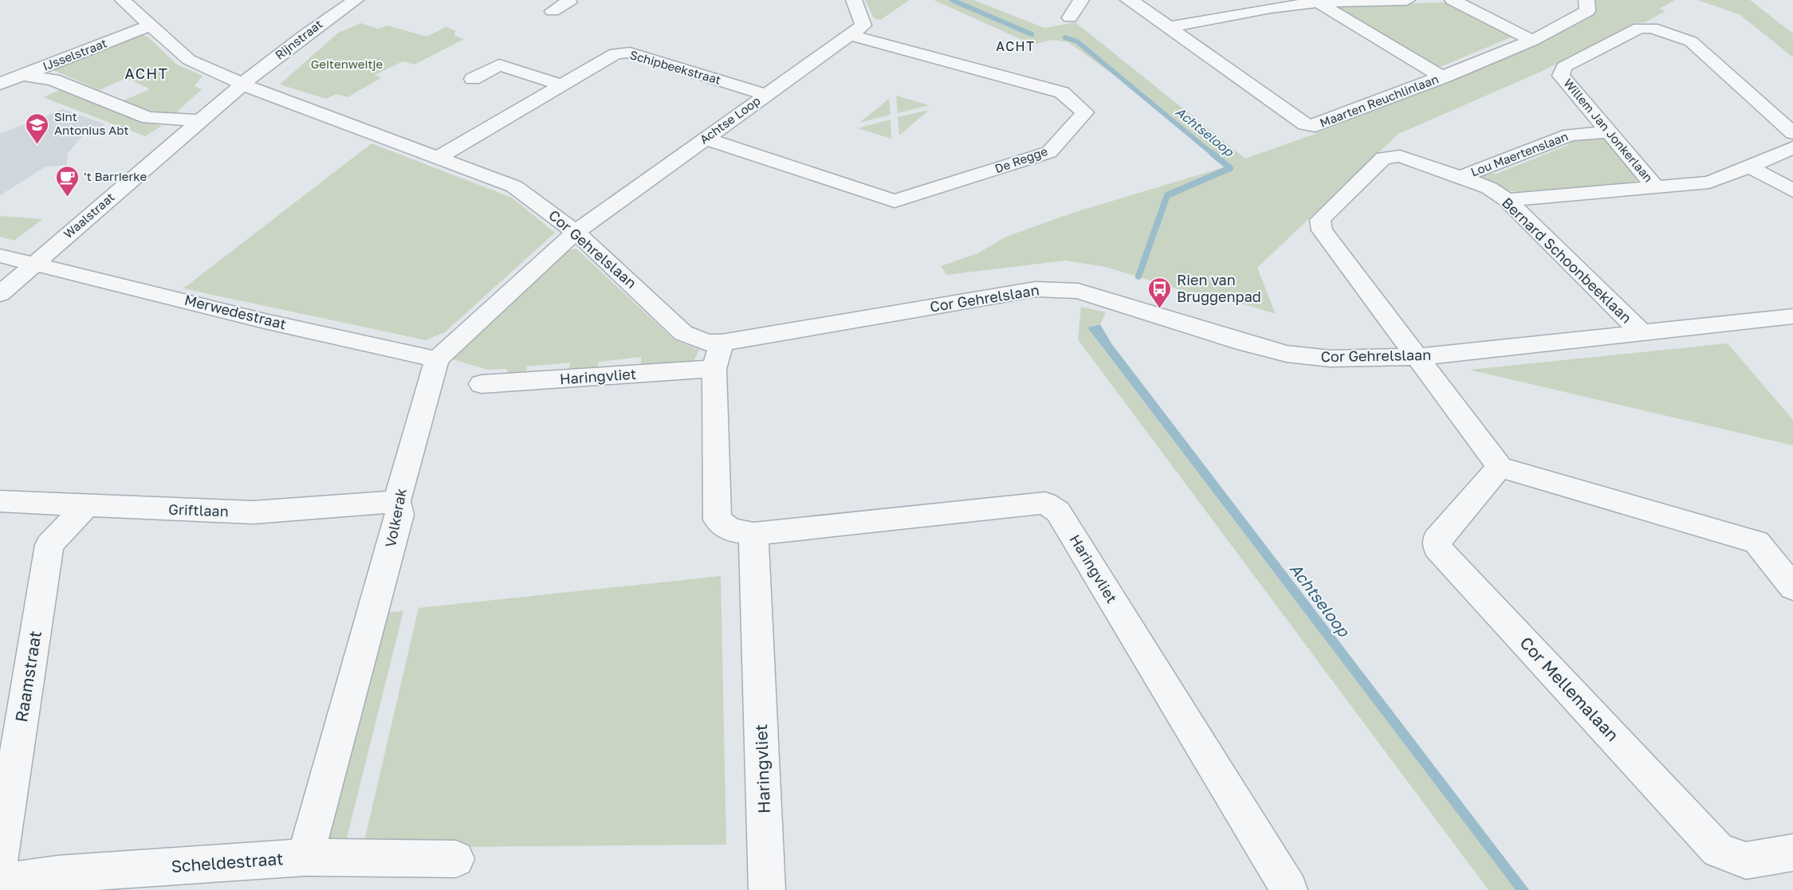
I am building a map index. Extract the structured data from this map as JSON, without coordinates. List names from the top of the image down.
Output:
{
  "streets": {
    "street": [
      "Rijnstraat",
      "IJsselstraat",
      "Schipbeekstraat",
      "Maarten Reuchlinlaan",
      "Achtse Loop",
      "Willem Jan Jonkerlaan",
      "Lou Maertenslaan",
      "De Regge",
      "Waalstraat",
      "Cor Gehrelslaan",
      "Bernard Schoonbeeklaan",
      "Merwedestraat",
      "Haringvliet",
      "Griftlaan",
      "Volkerak",
      "Raamstraat",
      "Cor Mellemalaan",
      "Scheldestraat"
    ]
  },
  "crossings": [
    ["Rijnstraat", "Waalstraat"],
    ["Rijnstraat", "Cor Gehrelslaan"],
    ["IJsselstraat", "Cor Gehrelslaan"],
    ["Schipbeekstraat", "Achtse Loop"],
    ["Schipbeekstraat", "Cor Gehrelslaan"],
    ["Achtse Loop", "De Regge"],
    ["Achtse Loop", "Cor Gehrelslaan"],
    ["Willem Jan Jonkerlaan", "Lou Maertenslaan"],
    ["Lou Maertenslaan", "Bernard Schoonbeeklaan"],
    ["Waalstraat", "Cor Gehrelslaan"],
    ["Waalstraat", "Merwedestraat"],
    ["Cor Gehrelslaan", "Bernard Schoonbeeklaan"],
    ["Cor Gehrelslaan", "Haringvliet"],
    ["Merwedestraat", "Volkerak"],
    ["Griftlaan", "Volkerak"],
    ["Griftlaan", "Raamstraat"],
    ["Volkerak", "Scheldestraat"]
  ],
  "districts": ["ACHT", "ACHT"],
  "water": ["Achtseloop"],
  "parks": ["Geitenweitje"],
  "places": {
    "school or university": ["Sint Antonius Abt"],
    "cafe": ["'t Barrierke"],
    "bus stop": ["Rien van Bruggenpad"]
  }
}
